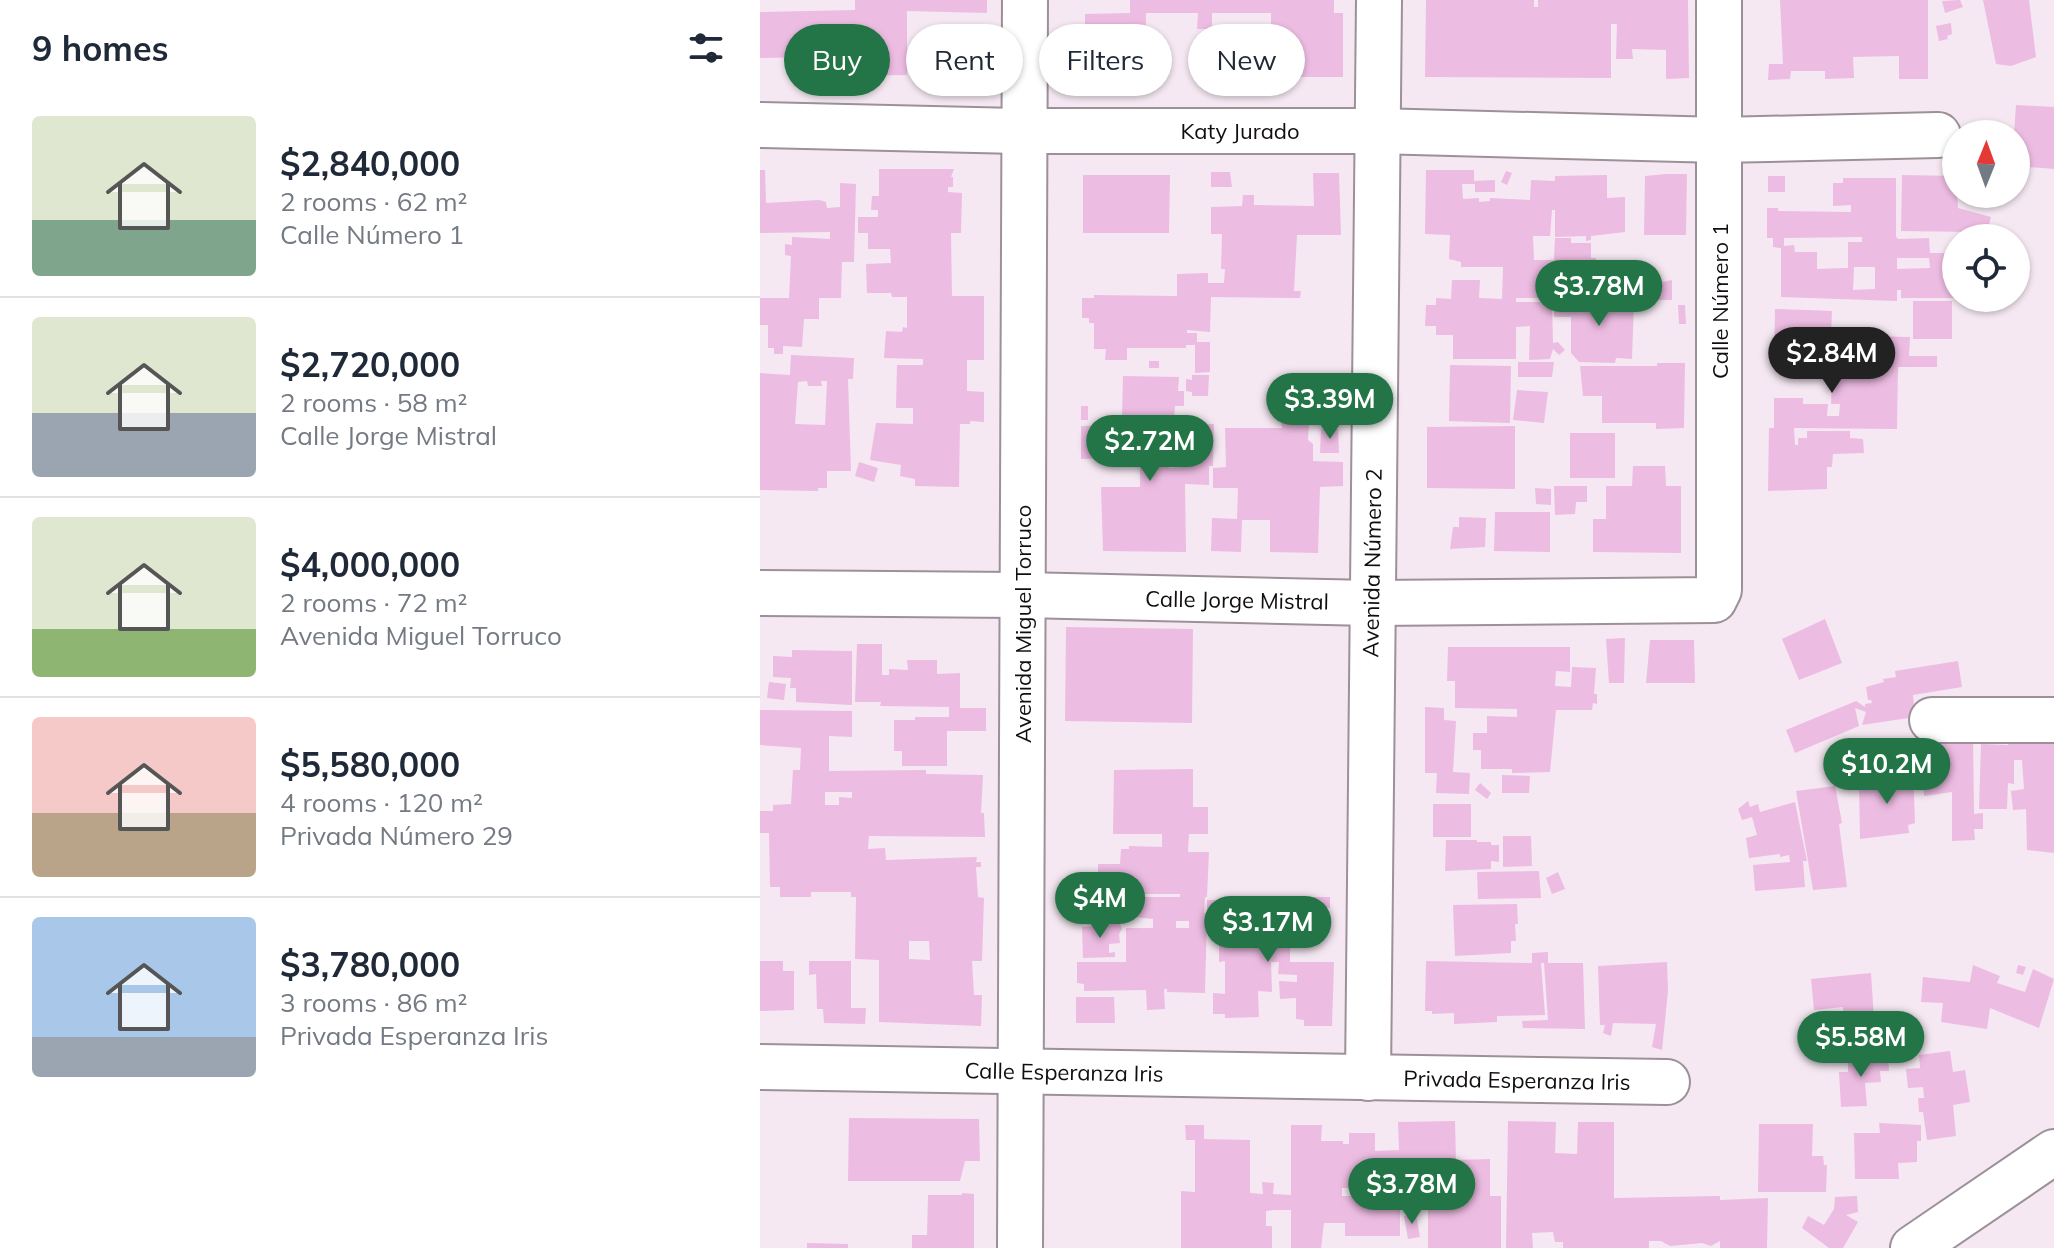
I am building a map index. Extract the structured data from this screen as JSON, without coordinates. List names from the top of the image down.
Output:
{
  "streets": {
    "street": [
      "Katy Jurado",
      "Calle Número 1",
      "Avenida Número 2",
      "Calle Jorge Mistral",
      "Avenida Miguel Torruco",
      "Calle Esperanza Iris",
      "Privada Esperanza Iris"
    ]
  },
  "crossings": [
    ["Katy Jurado", "Calle Número 1"],
    ["Katy Jurado", "Avenida Número 2"],
    ["Katy Jurado", "Avenida Miguel Torruco"],
    ["Calle Número 1", "Calle Jorge Mistral"],
    ["Avenida Número 2", "Calle Jorge Mistral"],
    ["Avenida Número 2", "Calle Esperanza Iris"],
    ["Avenida Número 2", "Privada Esperanza Iris"],
    ["Calle Jorge Mistral", "Avenida Miguel Torruco"],
    ["Avenida Miguel Torruco", "Calle Esperanza Iris"],
    ["Calle Esperanza Iris", "Privada Esperanza Iris"]
  ],
  "north": "top",
  "page": {
    "heading": "9 homes",
    "chip": [
      "Buy",
      "Rent",
      "Filters",
      "New"
    ],
    "list": [
      {
        "name": "$2,840,000",
        "note": "2 rooms · 62 m² · Calle Número 1"
      },
      {
        "name": "$2,720,000",
        "note": "2 rooms · 58 m² · Calle Jorge Mistral"
      },
      {
        "name": "$4,000,000",
        "note": "2 rooms · 72 m² · Avenida Miguel Torruco"
      },
      {
        "name": "$5,580,000",
        "note": "4 rooms · 120 m² · Privada Número 29"
      },
      {
        "name": "$3,780,000",
        "note": "3 rooms · 86 m² · Privada Esperanza Iris"
      }
    ],
    "price": [
      "$3.78M",
      "$2.84M",
      "$3.39M",
      "$2.72M",
      "$10.2M",
      "$4M",
      "$3.17M",
      "$5.58M",
      "$3.78M"
    ]
  }
}
